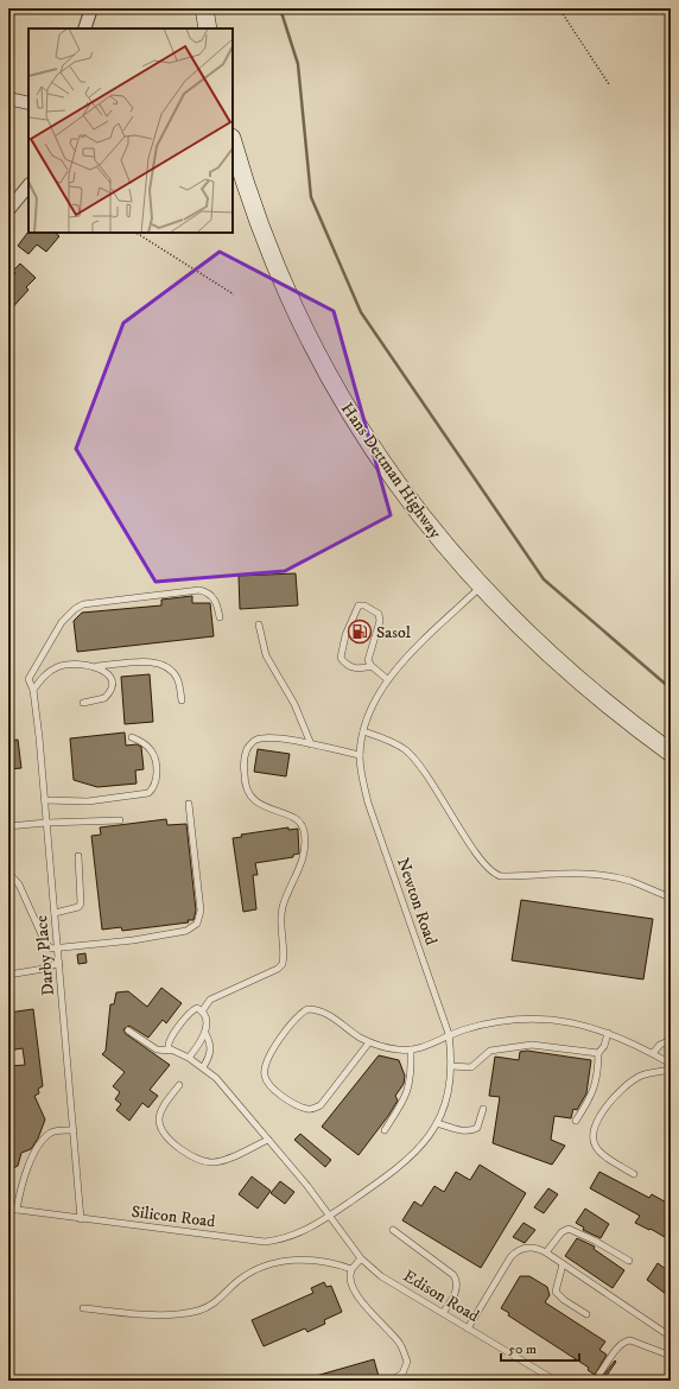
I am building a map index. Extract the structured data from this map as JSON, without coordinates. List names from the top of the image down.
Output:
{
  "streets": {
    "street": ["Hans Dettman Highway"],
    "lane": [
      "Newton Road",
      "Darby Place",
      "Silicon Road",
      "Edison Road"
    ]
  },
  "crossings": [
    ["Hans Dettman Highway", "Newton Road"],
    ["Newton Road", "Silicon Road"],
    ["Newton Road", "Edison Road"],
    ["Darby Place", "Silicon Road"],
    ["Silicon Road", "Edison Road"]
  ],
  "places": {
    "fuel station": ["Sasol"]
  },
  "scale_bar": "50 m"
}
